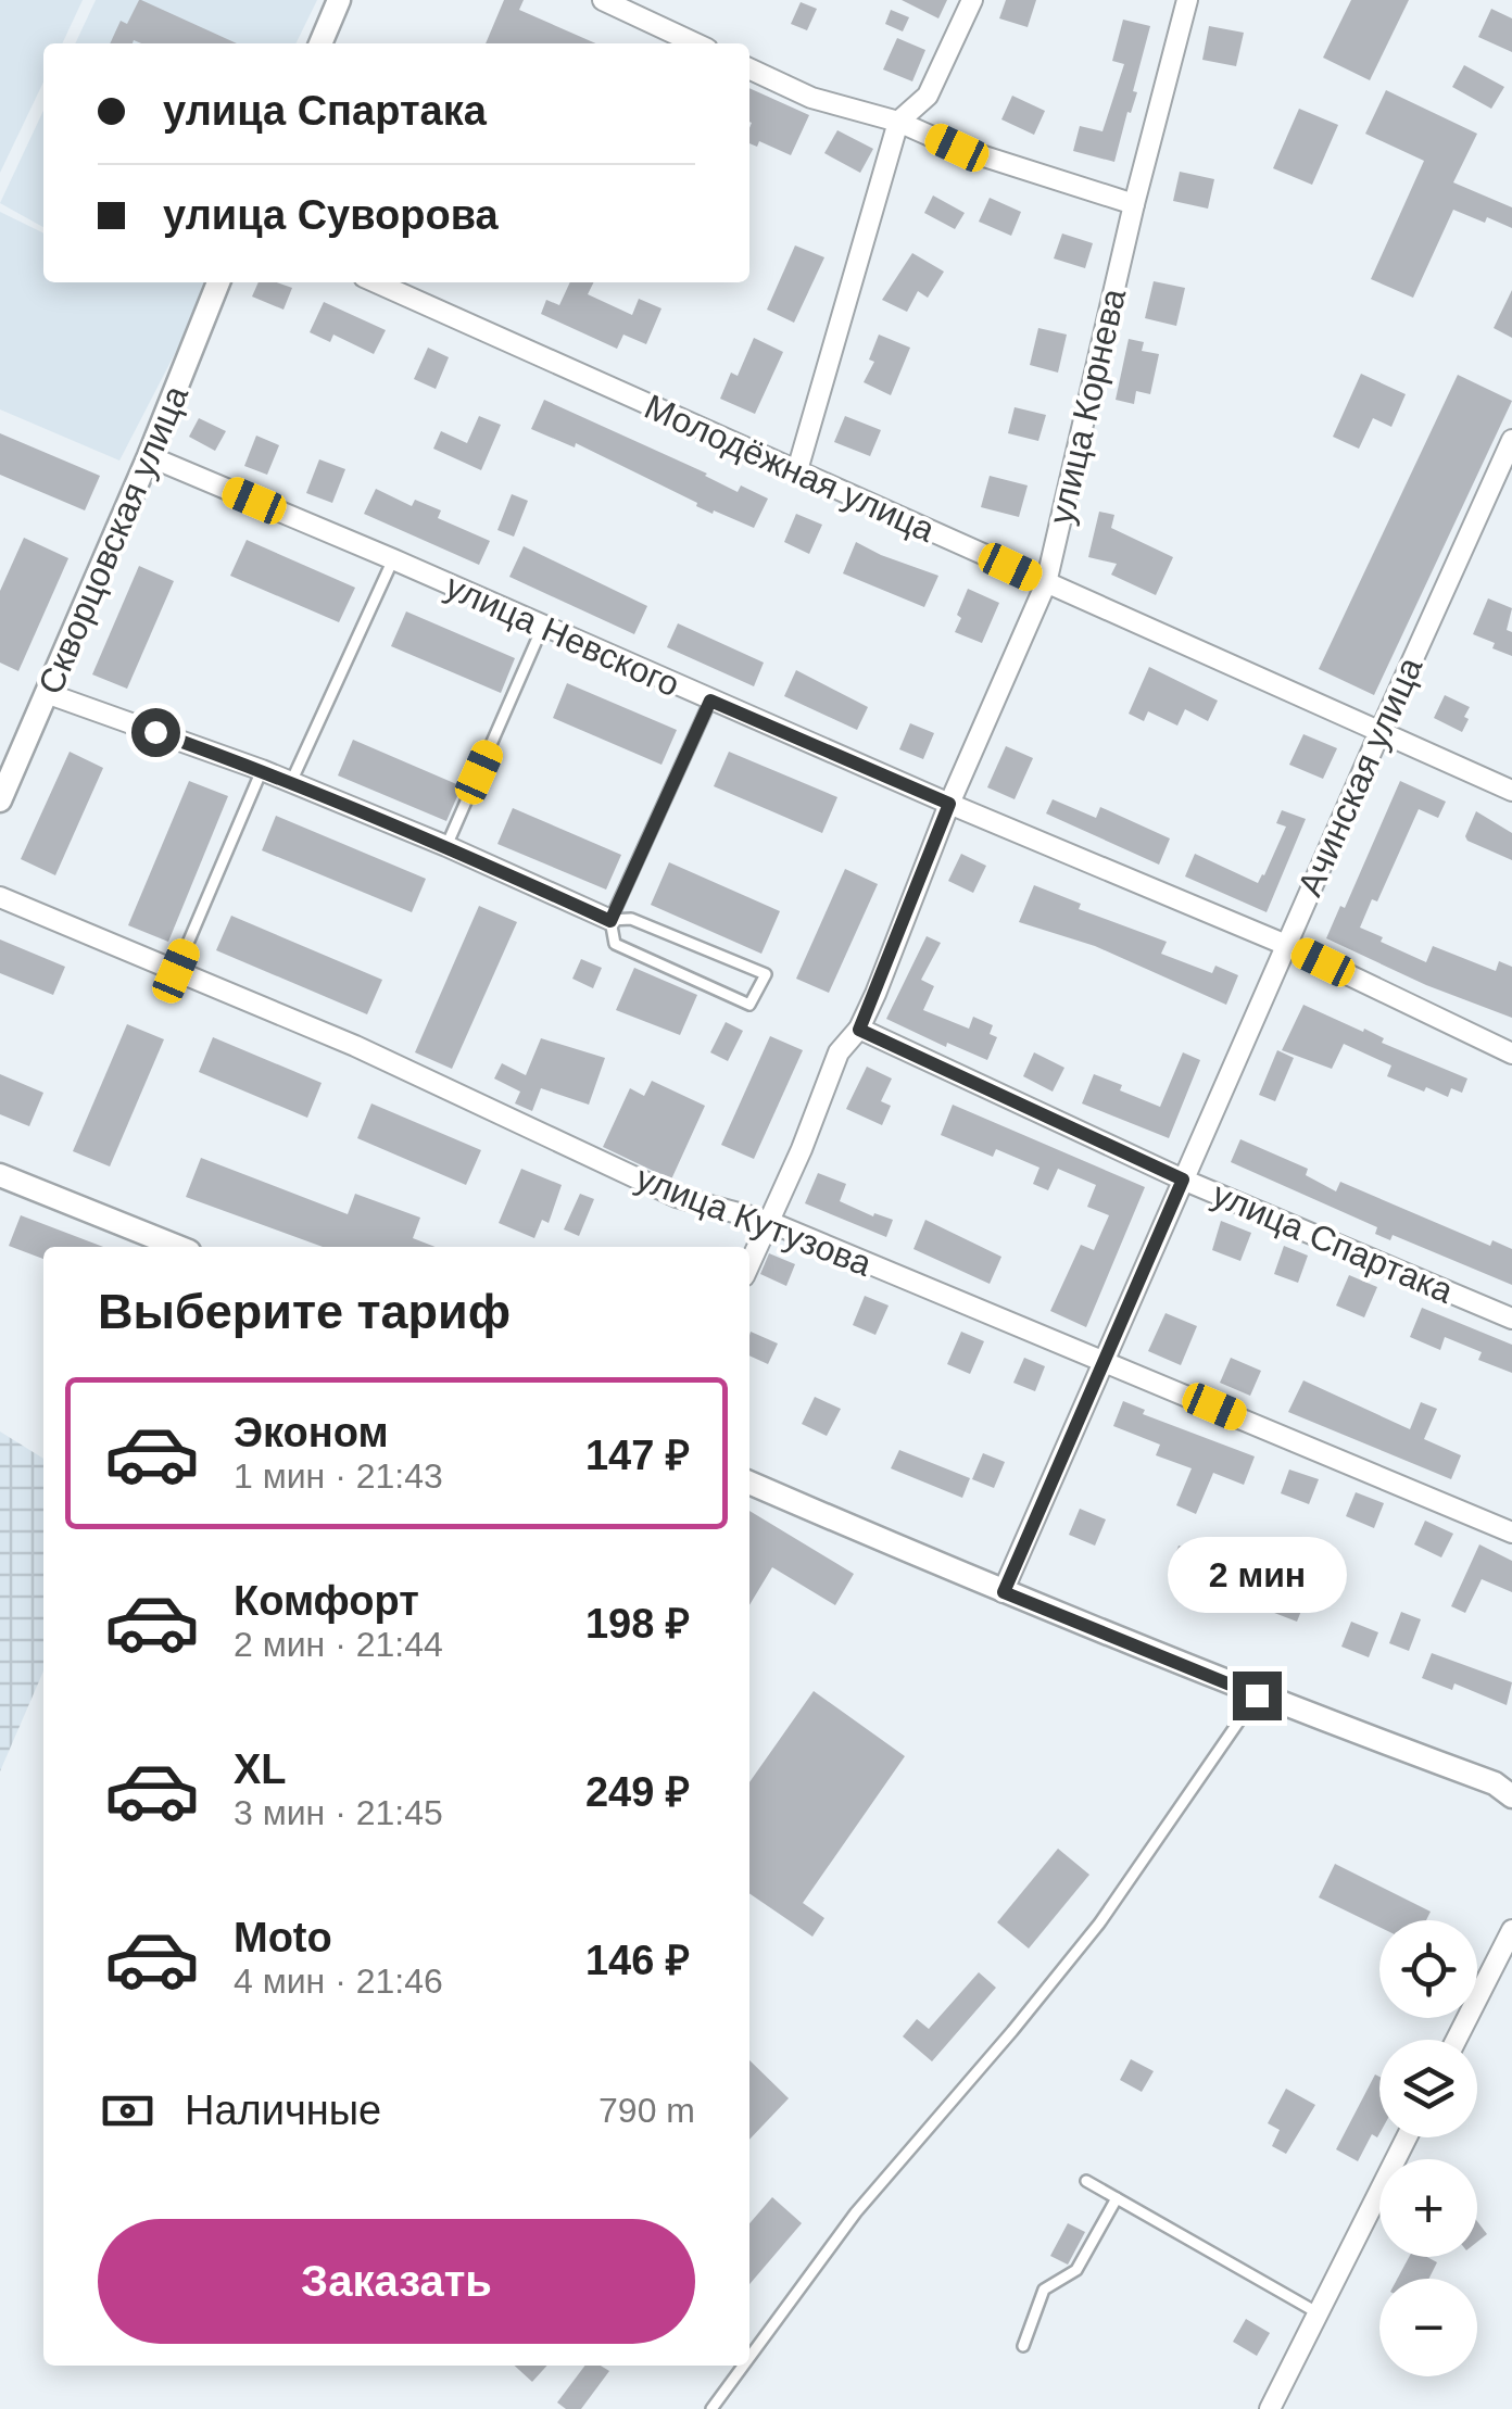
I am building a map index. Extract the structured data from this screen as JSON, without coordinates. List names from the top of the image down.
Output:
{
  "streets": {
    "street": [
      "улица Корнева",
      "Молодёжная улица",
      "Скворцовская улица",
      "улица Невского",
      "Ачинская улица",
      "улица Кутузова",
      "улица Спартака"
    ]
  },
  "crossings": [
    ["улица Корнева", "Молодёжная улица"],
    ["улица Корнева", "улица Невского"],
    ["улица Корнева", "улица Кутузова"],
    ["улица Корнева", "улица Спартака"],
    ["Молодёжная улица", "Ачинская улица"],
    ["Скворцовская улица", "улица Невского"],
    ["улица Невского", "Ачинская улица"],
    ["Ачинская улица", "улица Кутузова"],
    ["Ачинская улица", "улица Спартака"]
  ],
  "page": {
    "banner": ["улица Спартака", "улица Суворова"],
    "heading": "Выберите тариф",
    "list": [
      {
        "name": "Эконом",
        "note": "1 мин · 21:43",
        "value": "147 ₽"
      },
      {
        "name": "Комфорт",
        "note": "2 мин · 21:44",
        "value": "198 ₽"
      },
      {
        "name": "XL",
        "note": "3 мин · 21:45",
        "value": "249 ₽"
      },
      {
        "name": "Moto",
        "note": "4 мин · 21:46",
        "value": "146 ₽"
      }
    ],
    "bubble": "2 мин",
    "map_buttons": ["+", "−"],
    "pay": ["Наличные", "790 m"],
    "buttons": "Заказать"
  }
}
